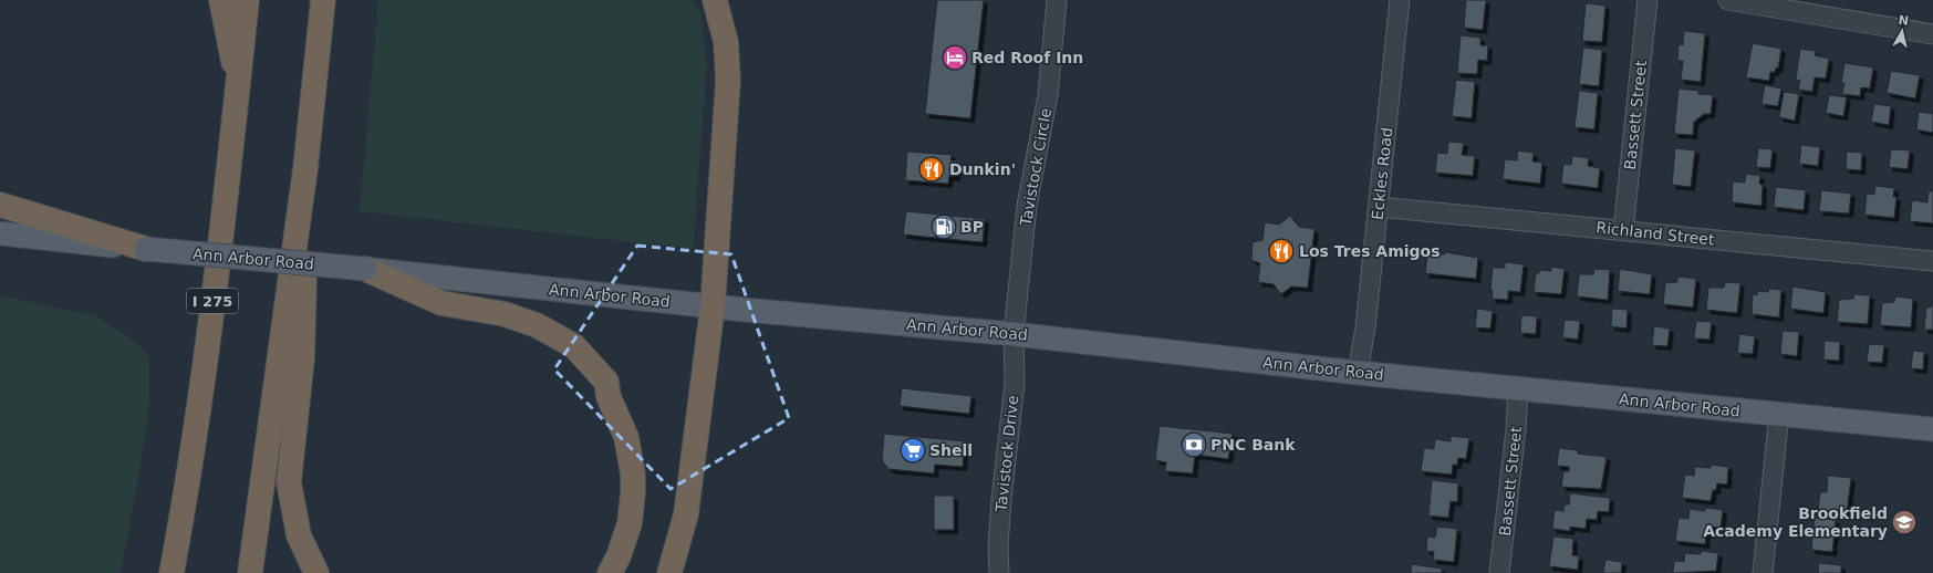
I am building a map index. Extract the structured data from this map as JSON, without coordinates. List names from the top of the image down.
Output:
{
  "streets": {
    "highway": ["I 275"],
    "main road": ["Ann Arbor Road"],
    "street": [
      "Bassett Street",
      "Tavistock Circle",
      "Eckles Road",
      "Richland Street",
      "Tavistock Drive"
    ]
  },
  "crossings": [
    ["Bassett Street", "Richland Street"],
    ["Bassett Street", "Ann Arbor Road"],
    ["Tavistock Circle", "Ann Arbor Road"],
    ["Tavistock Circle", "Tavistock Drive"],
    ["Eckles Road", "Richland Street"],
    ["Eckles Road", "Ann Arbor Road"],
    ["Ann Arbor Road", "Tavistock Drive"]
  ],
  "places": {
    "hotel": ["Red Roof Inn"],
    "restaurant": ["Dunkin'", "Los Tres Amigos"],
    "fuel station": ["BP"],
    "bank": ["PNC Bank"],
    "supermarket": ["Shell"],
    "school or university": ["Brookfield Academy Elementary"]
  },
  "north": "top"
}
